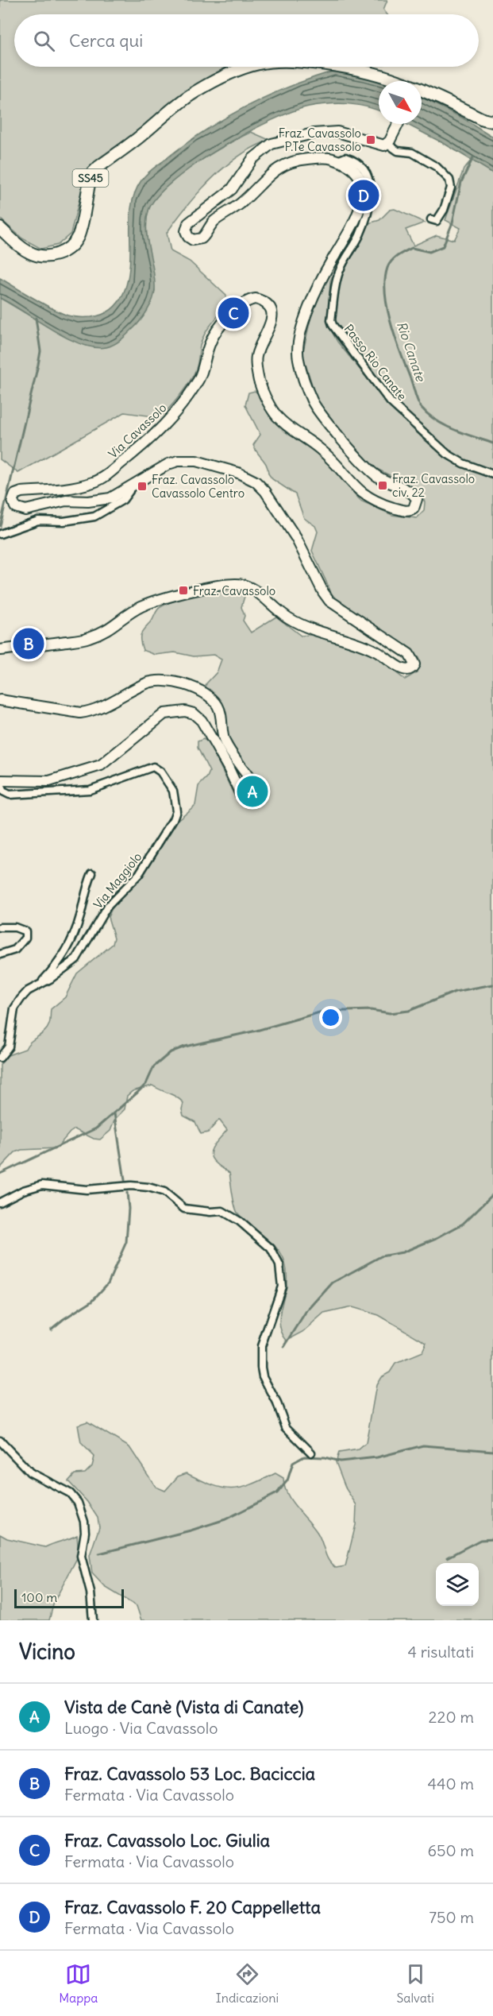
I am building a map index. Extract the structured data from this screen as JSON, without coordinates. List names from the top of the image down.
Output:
{
  "streets": {
    "main road": ["SS45", "Via Cavassolo"],
    "street": ["Passo Rio Canate", "Via Maggiolo"]
  },
  "crossings": [
    ["Passo Rio Canate", "Via Cavassolo"]
  ],
  "water": ["Rio Canate"],
  "places": {
    "transit": [
      "Fraz. Cavassolo P.Te Cavassolo",
      "Fraz. Cavassolo civ. 22",
      "Fraz. Cavassolo Cavassolo Centro",
      "Fraz. Cavassolo"
    ]
  },
  "scale_bar": "100 m",
  "north": "bottom right",
  "page": {
    "search": "Cerca qui",
    "pins": [
      "D",
      "C",
      "B",
      "A"
    ],
    "scale": "100 m",
    "heading": ["Vicino", "4 risultati"],
    "list": [
      {
        "mark": "A",
        "name": "Vista de Canè (Vista di Canate)",
        "note": "Luogo · Via Cavassolo",
        "value": "220 m"
      },
      {
        "mark": "B",
        "name": "Fraz. Cavassolo 53 Loc. Baciccia",
        "note": "Fermata · Via Cavassolo",
        "value": "440 m"
      },
      {
        "mark": "C",
        "name": "Fraz. Cavassolo Loc. Giulia",
        "note": "Fermata · Via Cavassolo",
        "value": "650 m"
      },
      {
        "mark": "D",
        "name": "Fraz. Cavassolo F. 20 Cappelletta",
        "note": "Fermata · Via Cavassolo",
        "value": "750 m"
      }
    ],
    "nav": ["Mappa", "Indicazioni", "Salvati"]
  }
}
